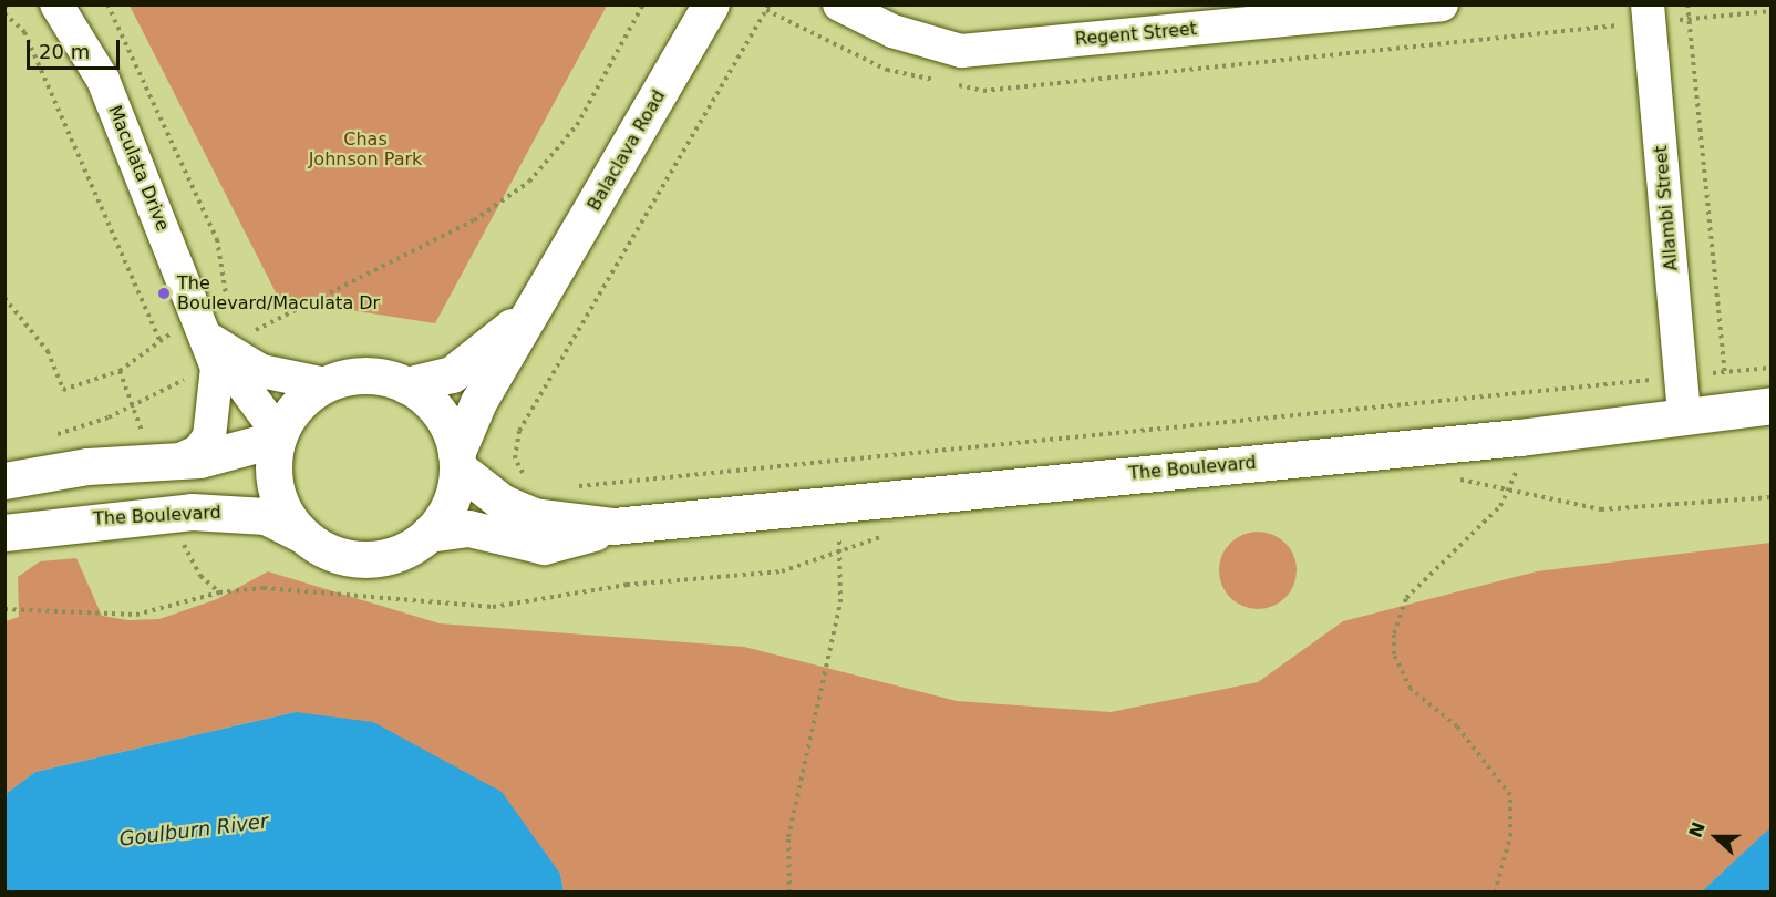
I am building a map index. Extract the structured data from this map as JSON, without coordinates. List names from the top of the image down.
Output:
{
  "streets": {
    "street": [
      "Regent Street",
      "Balaclava Road",
      "Maculata Drive",
      "Allambi Street",
      "The Boulevard"
    ]
  },
  "crossings": [
    ["Balaclava Road", "Maculata Drive"],
    ["Balaclava Road", "The Boulevard"],
    ["Maculata Drive", "The Boulevard"],
    ["Allambi Street", "The Boulevard"]
  ],
  "water": ["Goulburn River"],
  "parks": ["Chas Johnson Park"],
  "places": ["The Boulevard/Maculata Dr"],
  "scale_bar": "20 m",
  "north": "left"
}
